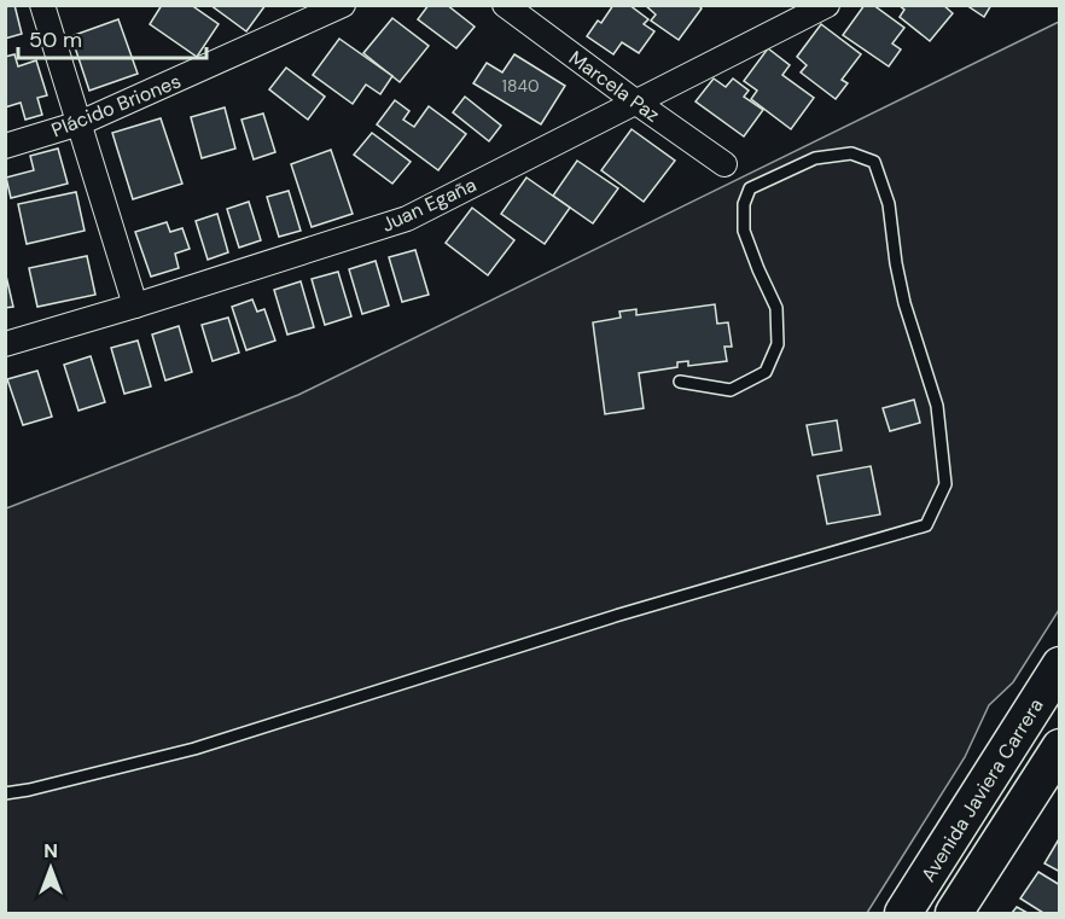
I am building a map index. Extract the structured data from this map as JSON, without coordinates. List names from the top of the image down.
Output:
{
  "streets": {
    "main road": ["Avenida Javiera Carrera"],
    "street": ["Marcela Paz", "Plácido Briones", "Juan Egaña"]
  },
  "crossings": [
    ["Marcela Paz", "Juan Egaña"]
  ],
  "house_numbers": ["1840"],
  "scale_bar": "50 m",
  "north": "top"
}
